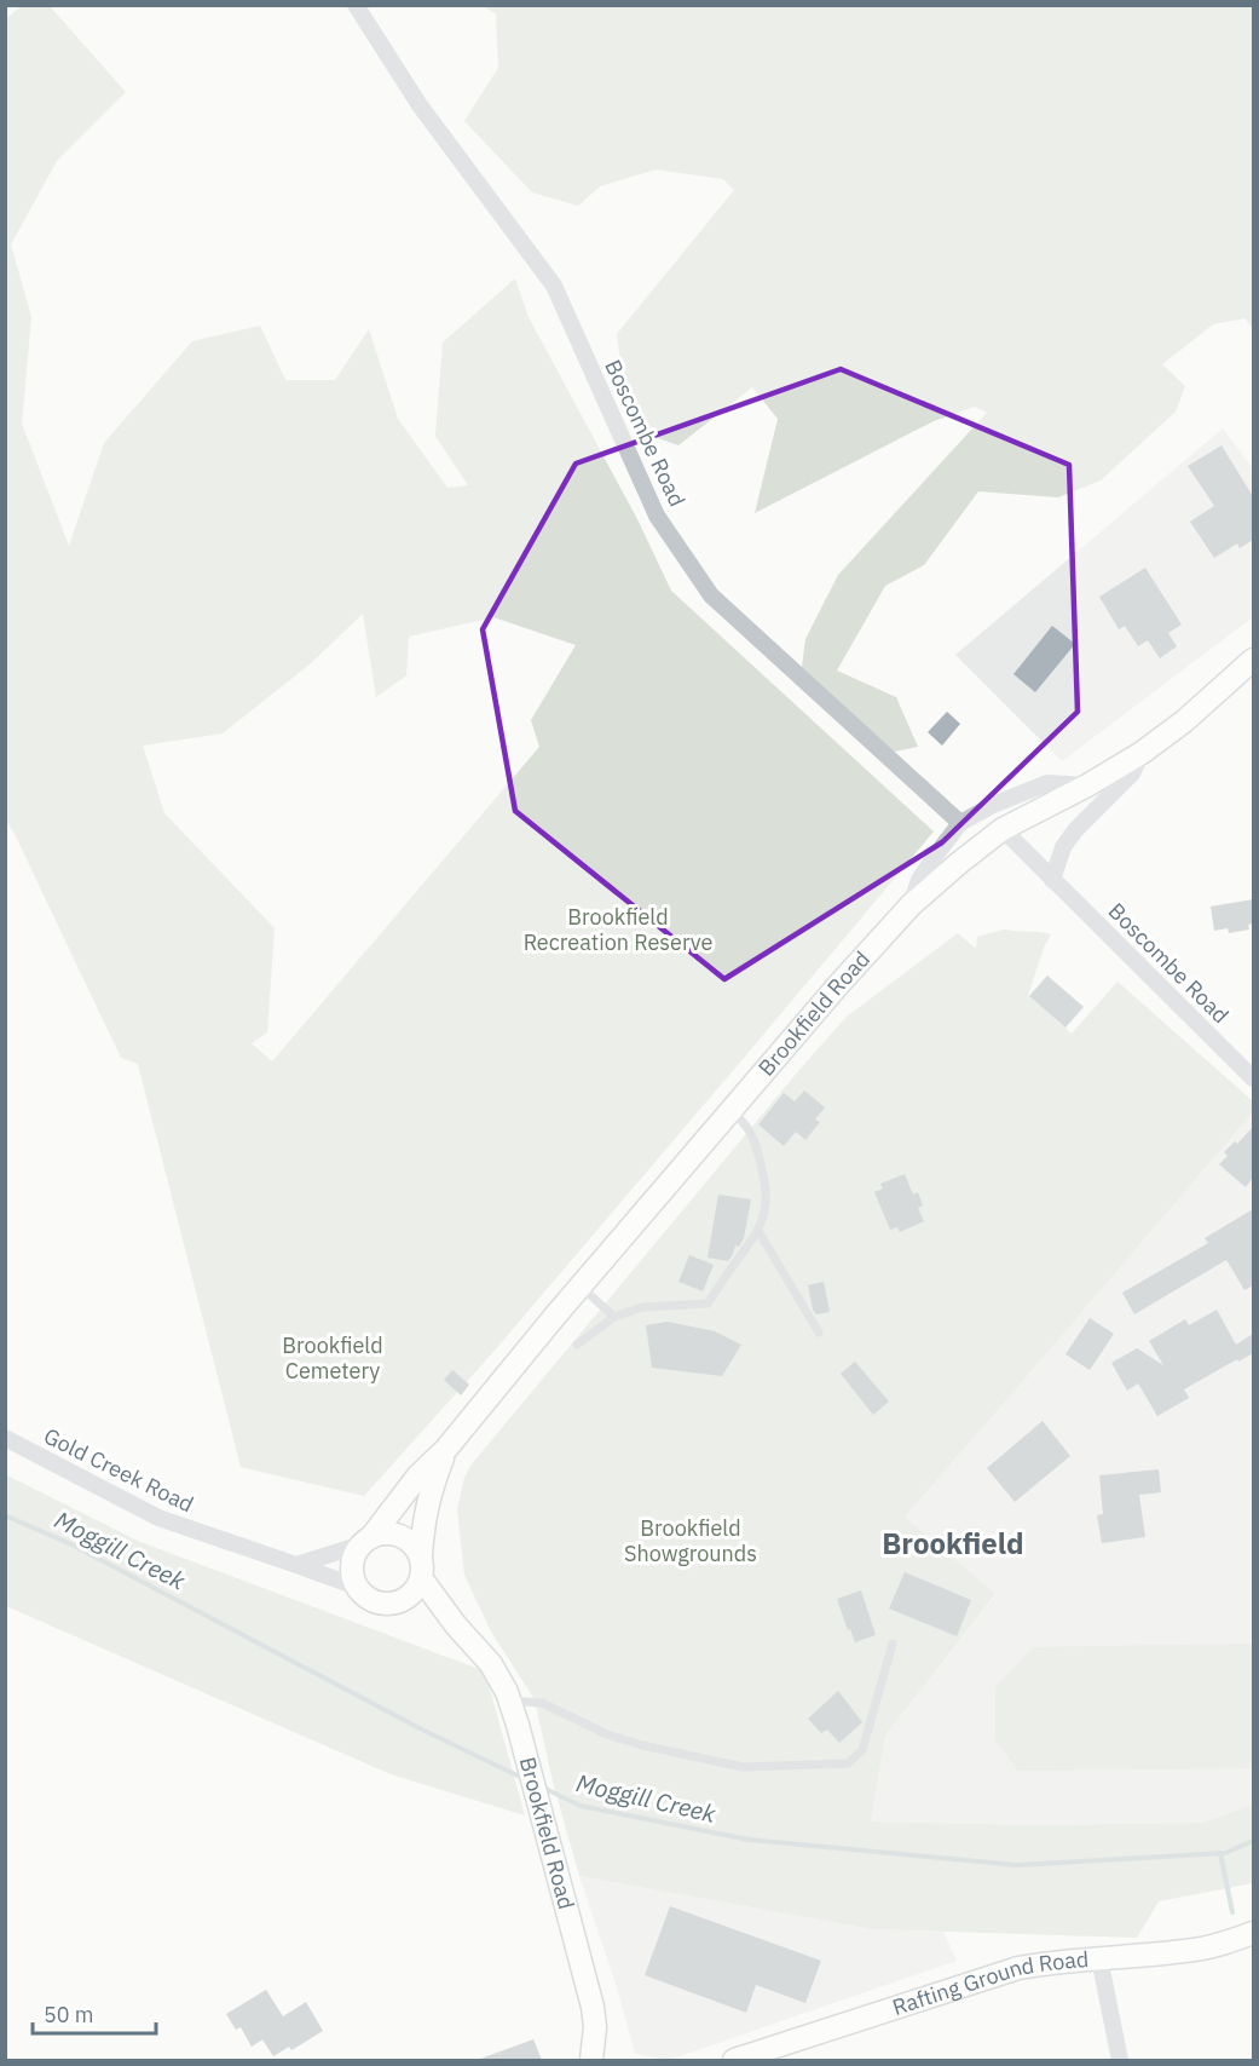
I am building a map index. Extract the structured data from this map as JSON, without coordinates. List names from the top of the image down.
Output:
{
  "streets": {
    "main road": ["Brookfield Road", "Rafting Ground Road"],
    "street": ["Boscombe Road", "Gold Creek Road"]
  },
  "crossings": [
    ["Boscombe Road", "Brookfield Road"],
    ["Brookfield Road", "Gold Creek Road"]
  ],
  "districts": ["Brookfield"],
  "water": ["Moggill Creek"],
  "parks": ["Brookfield Recreation Reserve", "Brookfield Cemetery", "Brookfield Showgrounds"],
  "scale_bar": "50 m"
}
